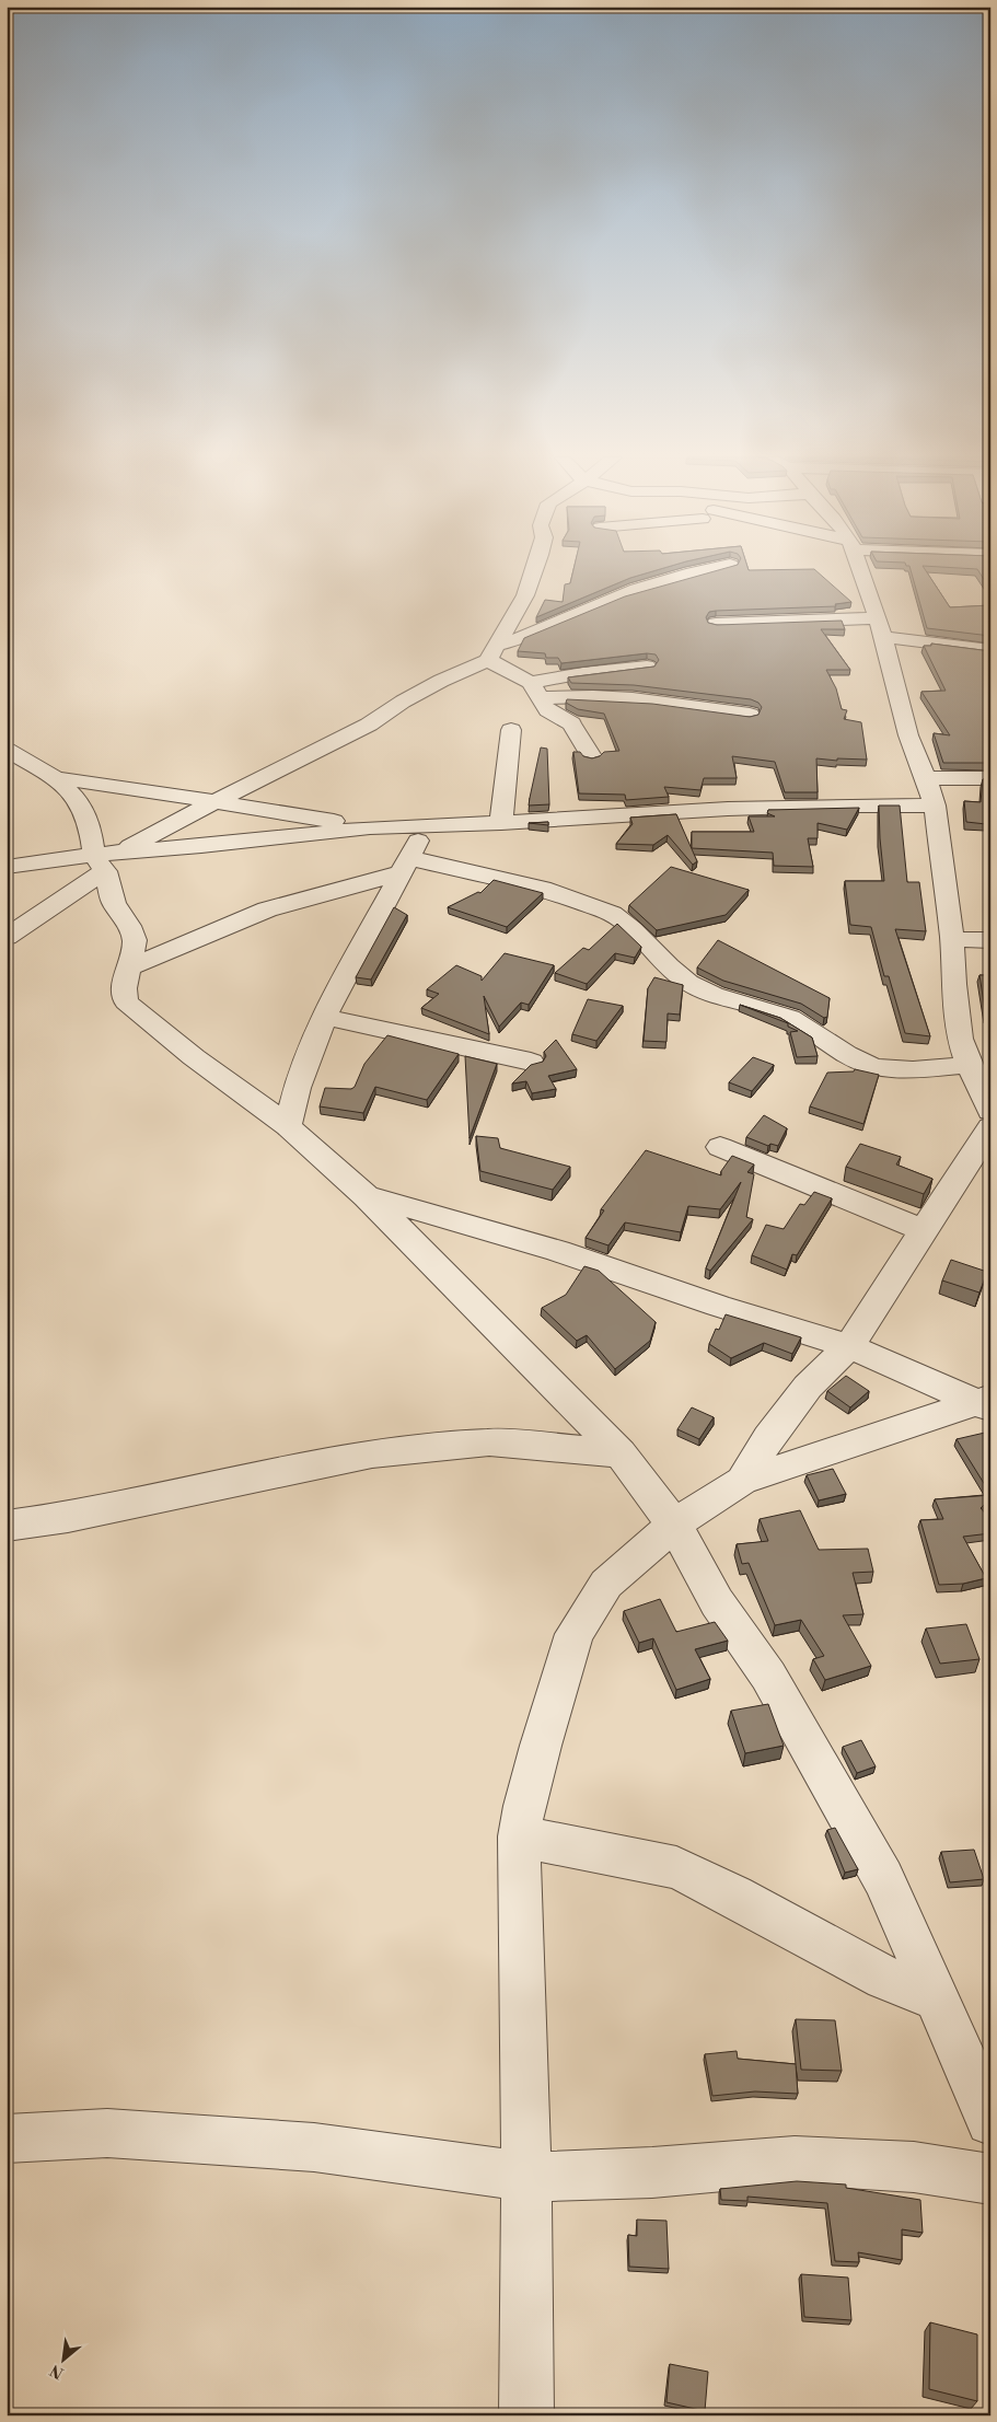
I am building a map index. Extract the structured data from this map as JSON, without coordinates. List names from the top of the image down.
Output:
{
  "north": "bottom left"
}
